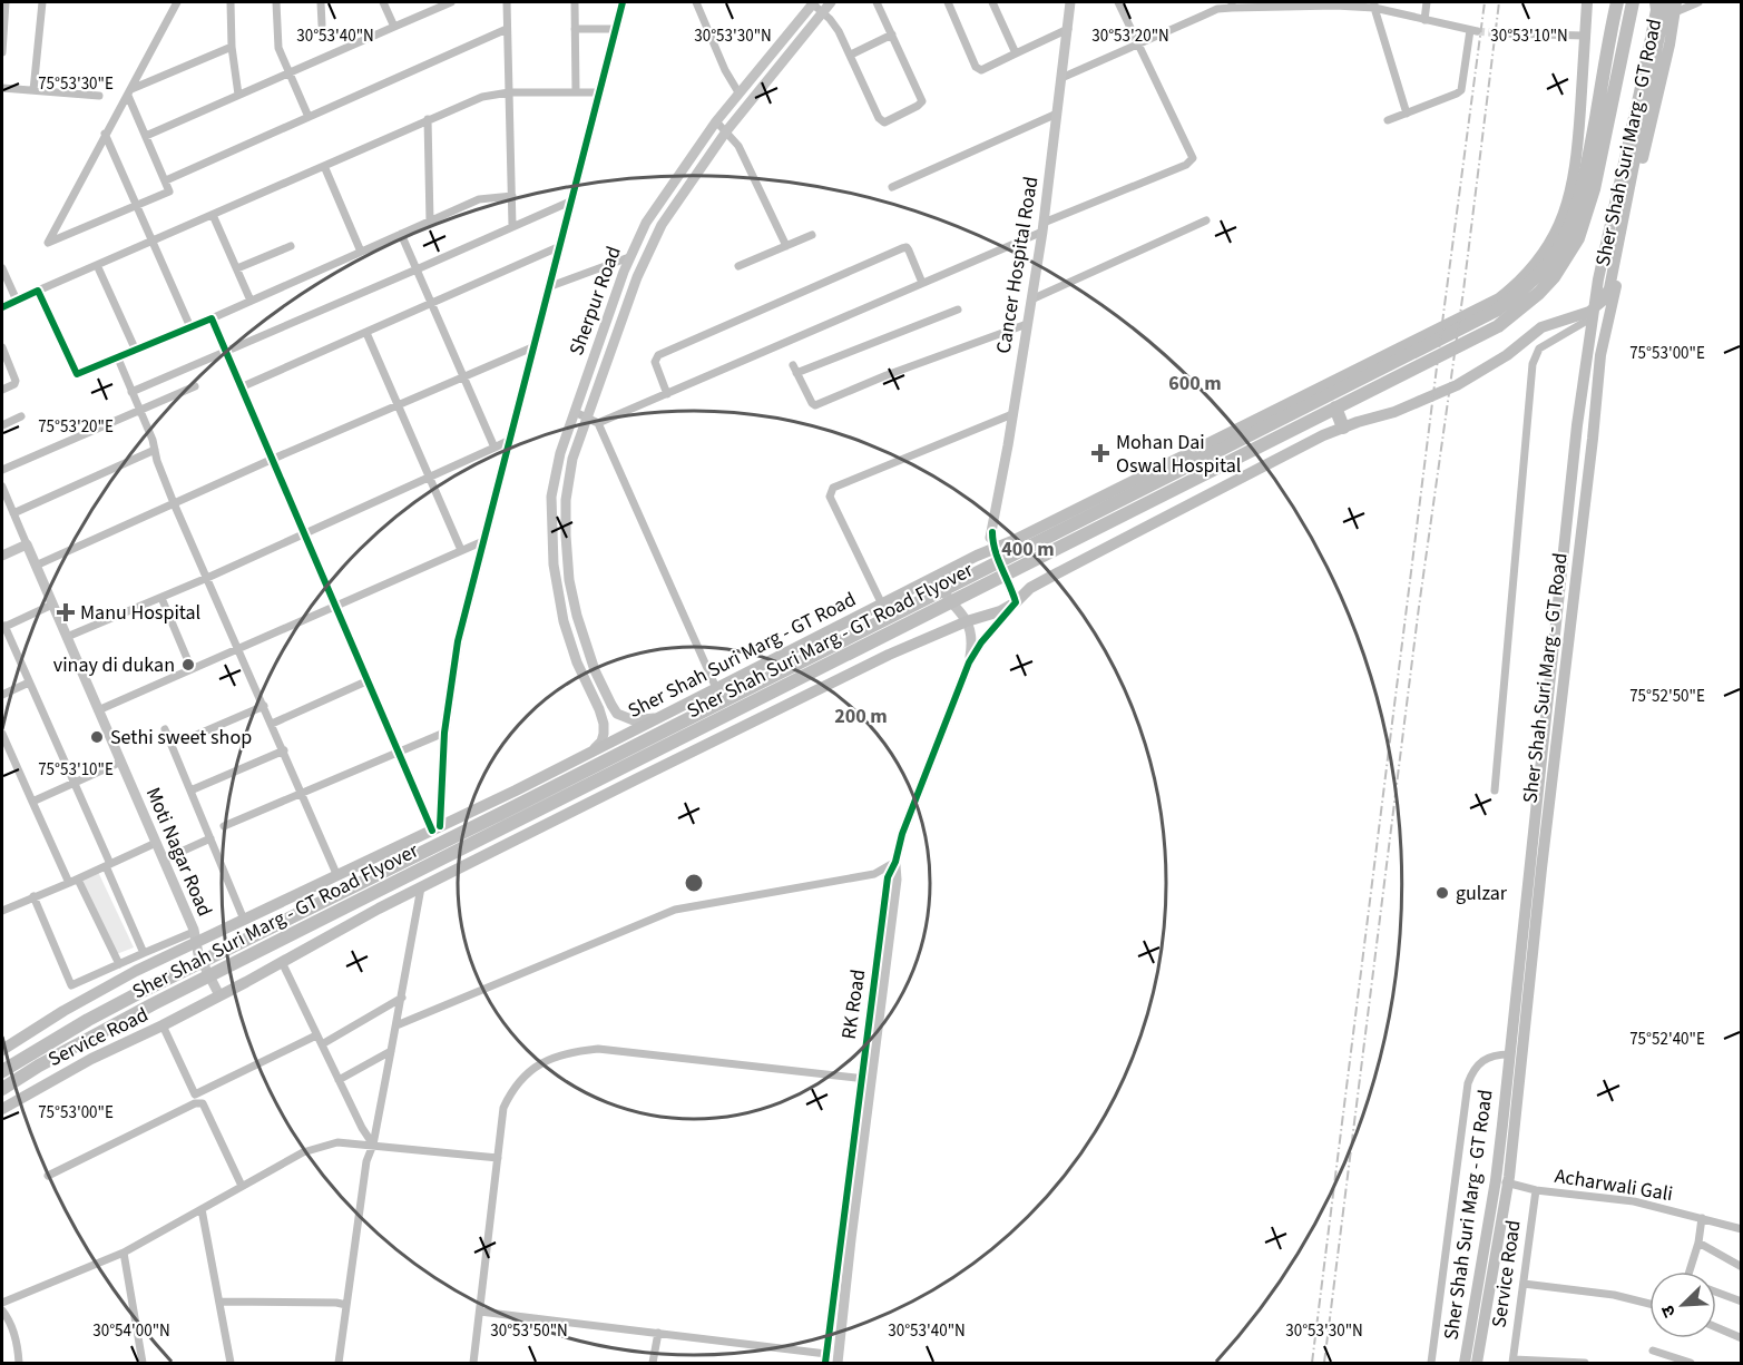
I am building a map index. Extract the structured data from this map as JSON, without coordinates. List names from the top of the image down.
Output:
{
  "streets": {
    "highway": ["Sher Shah Suri Marg - GT Road Flyover"],
    "main road": ["Sher Shah Suri Marg - GT Road", "Service Road"],
    "street": [
      "Cancer Hospital Road",
      "Sherpur Road",
      "Moti Nagar Road",
      "RK Road",
      "Acharwali Gali"
    ]
  },
  "crossings": [
    ["Sher Shah Suri Marg - GT Road", "Sherpur Road"],
    ["Sher Shah Suri Marg - GT Road", "Sher Shah Suri Marg - GT Road Flyover"],
    ["Sher Shah Suri Marg - GT Road", "Service Road"],
    ["Sher Shah Suri Marg - GT Road", "Acharwali Gali"],
    ["Moti Nagar Road", "Service Road"],
    ["Service Road", "Acharwali Gali"]
  ],
  "places": {
    "health": ["Mohan Dai Oswal Hospital", "Manu Hospital"],
    "other": ["vinay di dukan", "Sethi sweet shop", "gulzar"]
  },
  "north": "bottom left",
  "coordinates": [
    "30°53'40\"N",
    "30°53'30\"N",
    "30°53'20\"N",
    "30°53'10\"N",
    "75°53'30\"E",
    "75°53'00\"E",
    "75°53'20\"E",
    "75°52'50\"E",
    "75°53'10\"E",
    "75°52'40\"E",
    "30°54'00\"N",
    "30°53'50\"N"
  ],
  "rings": ["600 m", "400 m", "200 m"]
}
